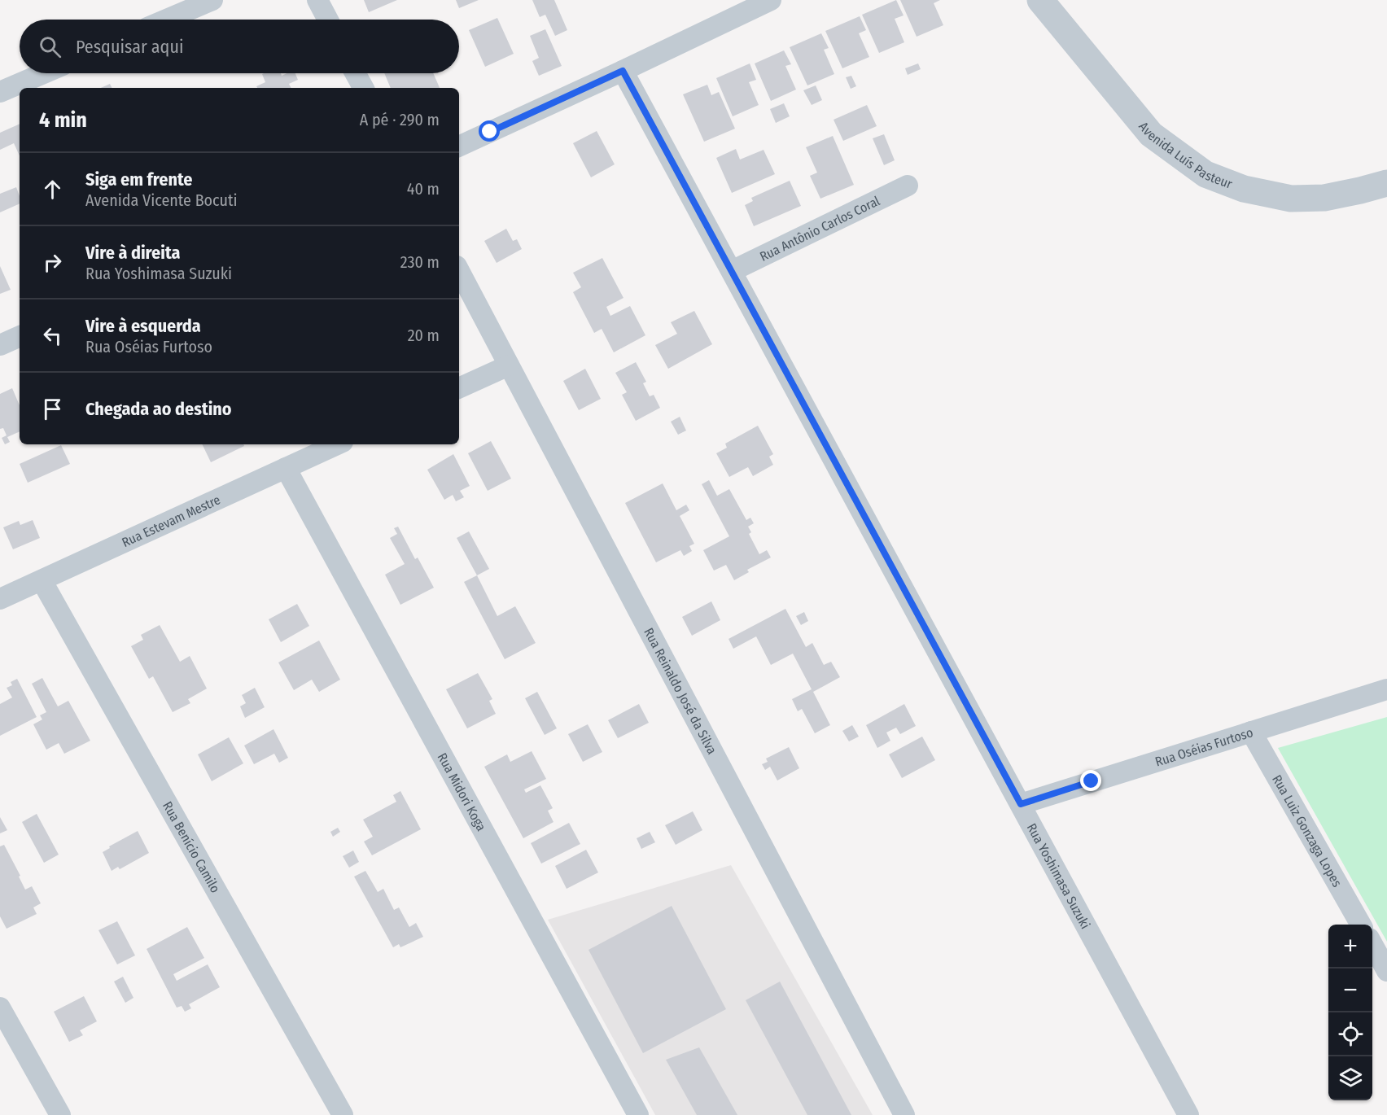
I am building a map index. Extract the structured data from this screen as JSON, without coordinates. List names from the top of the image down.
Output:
{
  "streets": {
    "street": [
      "Avenida Luís Pasteur",
      "Rua Antônio Carlos Coral",
      "Rua Estevam Mestre",
      "Rua Reinaldo José da Silva",
      "Rua Oséias Furtoso",
      "Rua Midori Koga",
      "Rua Luiz Gonzaga Lopes",
      "Rua Benício Camilo",
      "Rua Yoshimasa Suzuki"
    ]
  },
  "crossings": [
    ["Rua Antônio Carlos Coral", "Rua Yoshimasa Suzuki"],
    ["Rua Estevam Mestre", "Rua Midori Koga"],
    ["Rua Estevam Mestre", "Rua Benício Camilo"],
    ["Rua Oséias Furtoso", "Rua Luiz Gonzaga Lopes"],
    ["Rua Oséias Furtoso", "Rua Yoshimasa Suzuki"]
  ],
  "page": {
    "search": "Pesquisar aqui",
    "heading": ["4 min", "A pé · 290 m"],
    "list": [
      ["Siga em frente", "Avenida Vicente Bocuti", "40 m"],
      ["Vire à direita", "Rua Yoshimasa Suzuki", "230 m"],
      ["Vire à esquerda", "Rua Oséias Furtoso", "20 m"],
      "Chegada ao destino"
    ],
    "map_buttons": ["+", "−"]
  }
}
